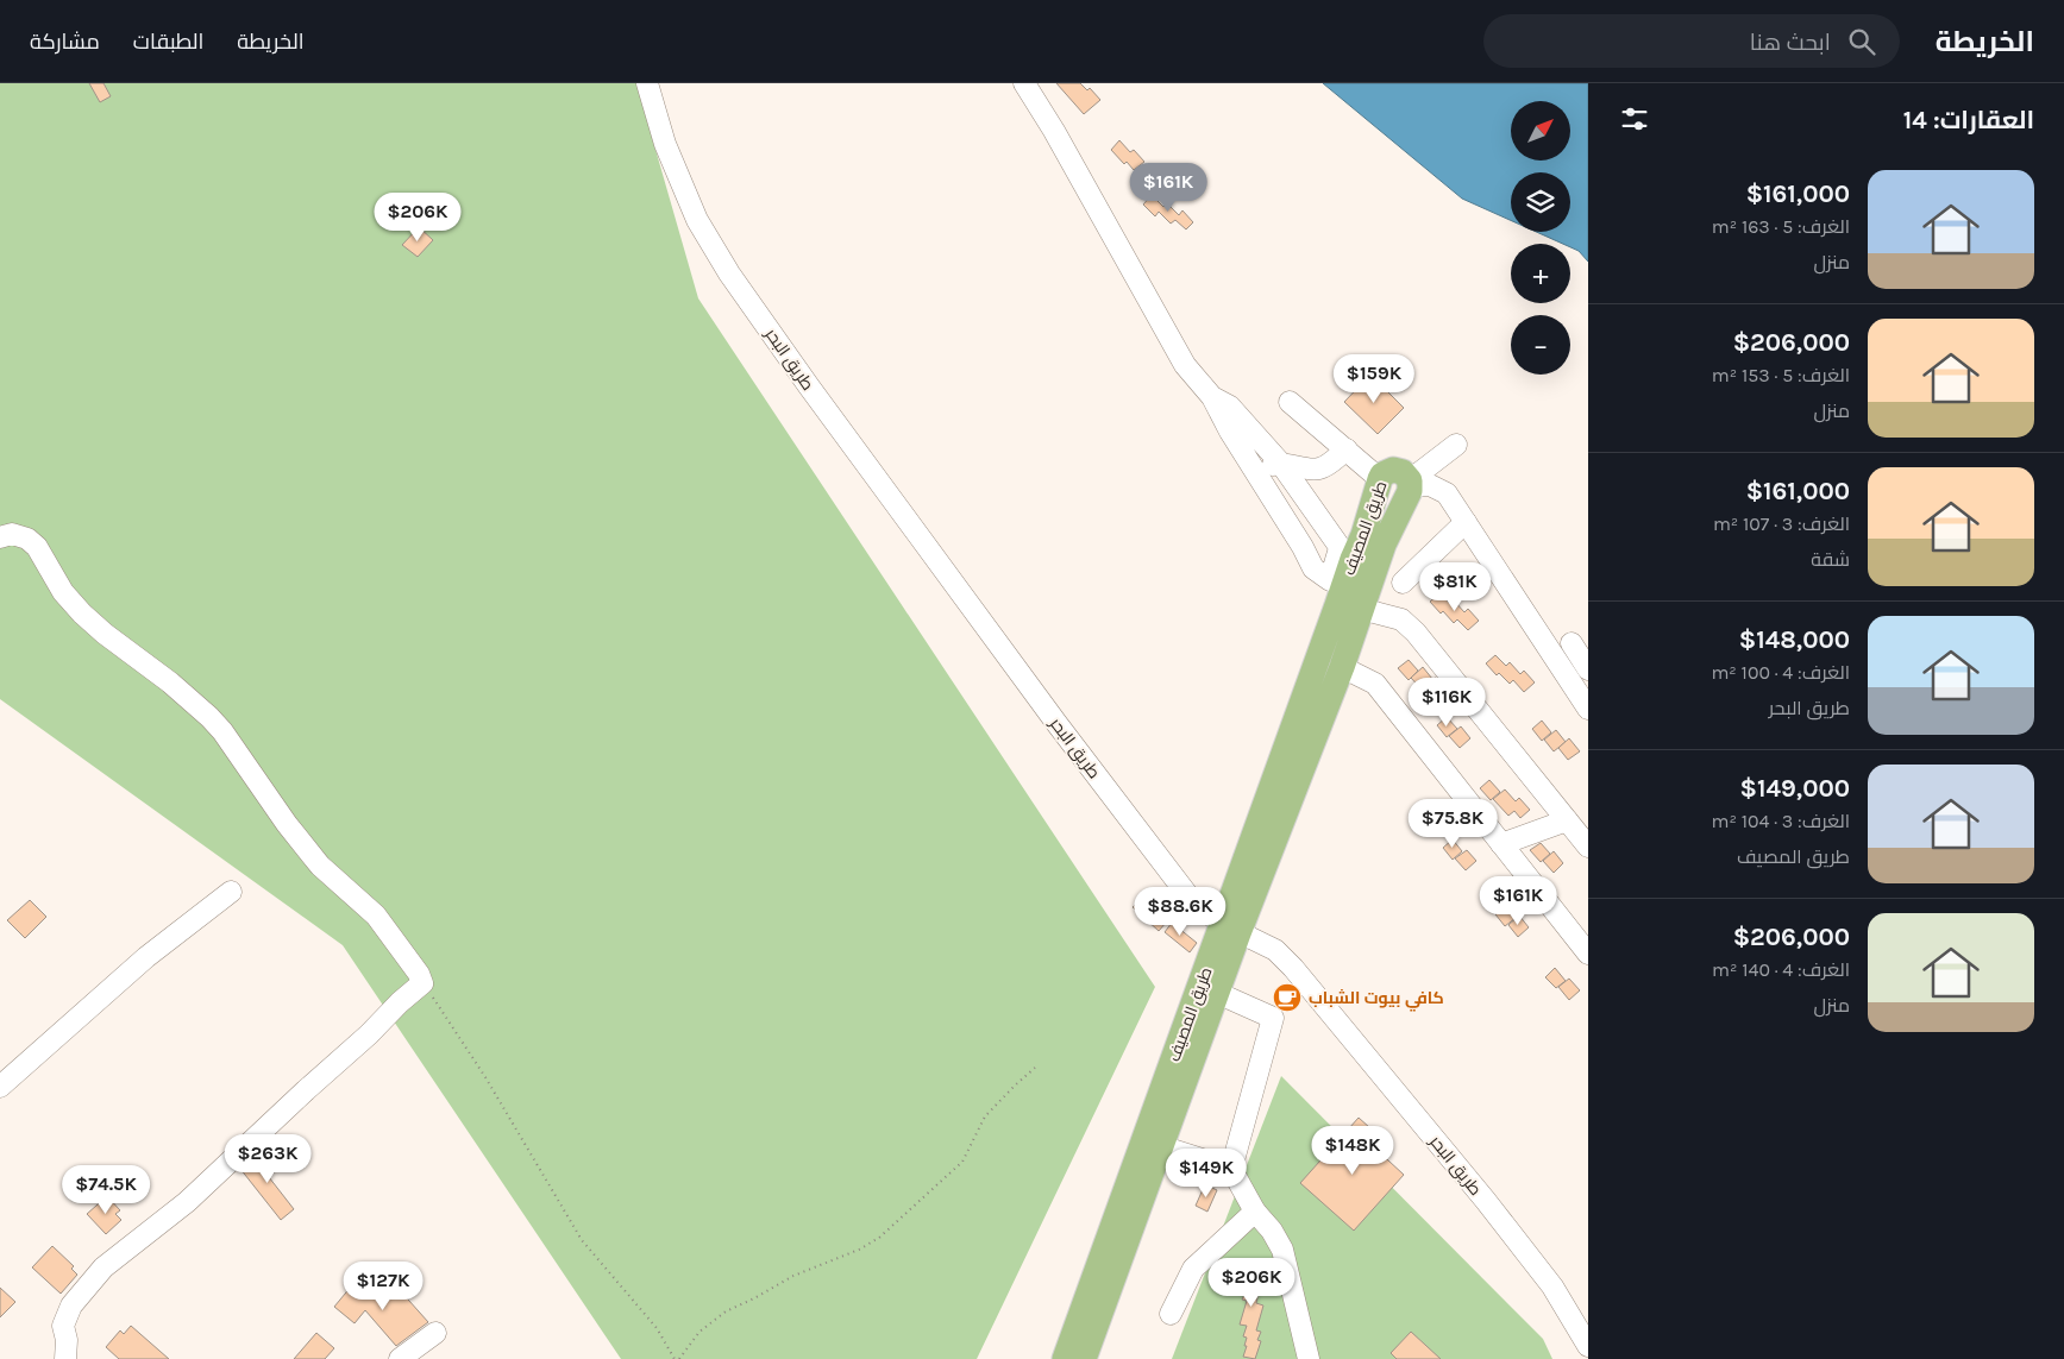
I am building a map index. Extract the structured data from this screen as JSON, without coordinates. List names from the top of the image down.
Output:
{
  "streets": {
    "main road": ["طريق المصيف"],
    "street": ["طريق البحر"]
  },
  "crossings": [
    ["طريق البحر", "طريق المصيف"]
  ],
  "places": {
    "cafe": ["كافي بيوت الشباب"]
  },
  "north": "top right",
  "page": {
    "header": "الخريطة",
    "search": "ابحث هنا",
    "nav": ["الخريطة", "الطبقات", "مشاركة"],
    "heading": "العقارات: 14",
    "map_buttons": ["+", "−"],
    "list": [
      {
        "name": "$161,000",
        "note": "الغرف: 5 · 163 m² · منزل"
      },
      {
        "name": "$206,000",
        "note": "الغرف: 5 · 153 m² · منزل"
      },
      {
        "name": "$161,000",
        "note": "الغرف: 3 · 107 m² · شقة"
      },
      {
        "name": "$148,000",
        "note": "الغرف: 4 · 100 m² · طريق البحر"
      },
      {
        "name": "$149,000",
        "note": "الغرف: 3 · 104 m² · طريق المصيف"
      },
      {
        "name": "$206,000",
        "note": "الغرف: 4 · 140 m² · منزل"
      }
    ],
    "price": [
      "$161K",
      "$206K",
      "$159K",
      "$81K",
      "$116K",
      "$75.8K",
      "$161K",
      "$88.6K",
      "$148K",
      "$263K",
      "$149K",
      "$74.5K",
      "$206K",
      "$127K"
    ]
  }
}
